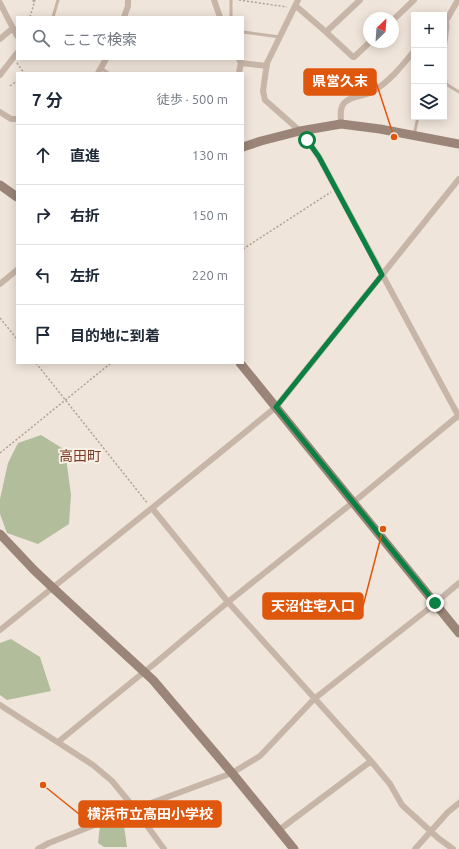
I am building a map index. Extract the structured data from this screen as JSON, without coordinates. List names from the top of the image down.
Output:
{
  "districts": ["高田町"],
  "places": ["県営久末", "天沼住宅入口", "横浜市立高田小学校"],
  "north": "top right",
  "page": {
    "map_buttons": ["+", "−"],
    "search": "ここで検索",
    "heading": ["7 分", "徒歩 · 500 m"],
    "list": [
      ["直進", "130 m"],
      ["右折", "150 m"],
      ["左折", "220 m"],
      "目的地に到着"
    ]
  }
}
